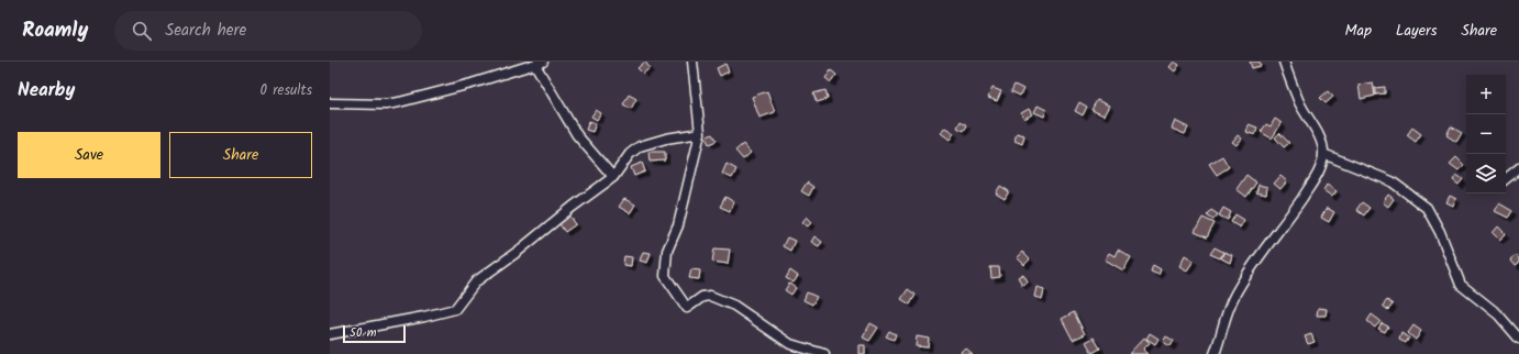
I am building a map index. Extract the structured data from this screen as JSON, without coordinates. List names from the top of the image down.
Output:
{
  "scale_bar": "50 m",
  "page": {
    "header": "Roamly",
    "search": "Search here",
    "nav": ["Map", "Layers", "Share"],
    "heading": ["Nearby", "0 results"],
    "map_buttons": ["+", "−"],
    "buttons": ["Save", "Share"],
    "scale": "50 m"
  }
}
